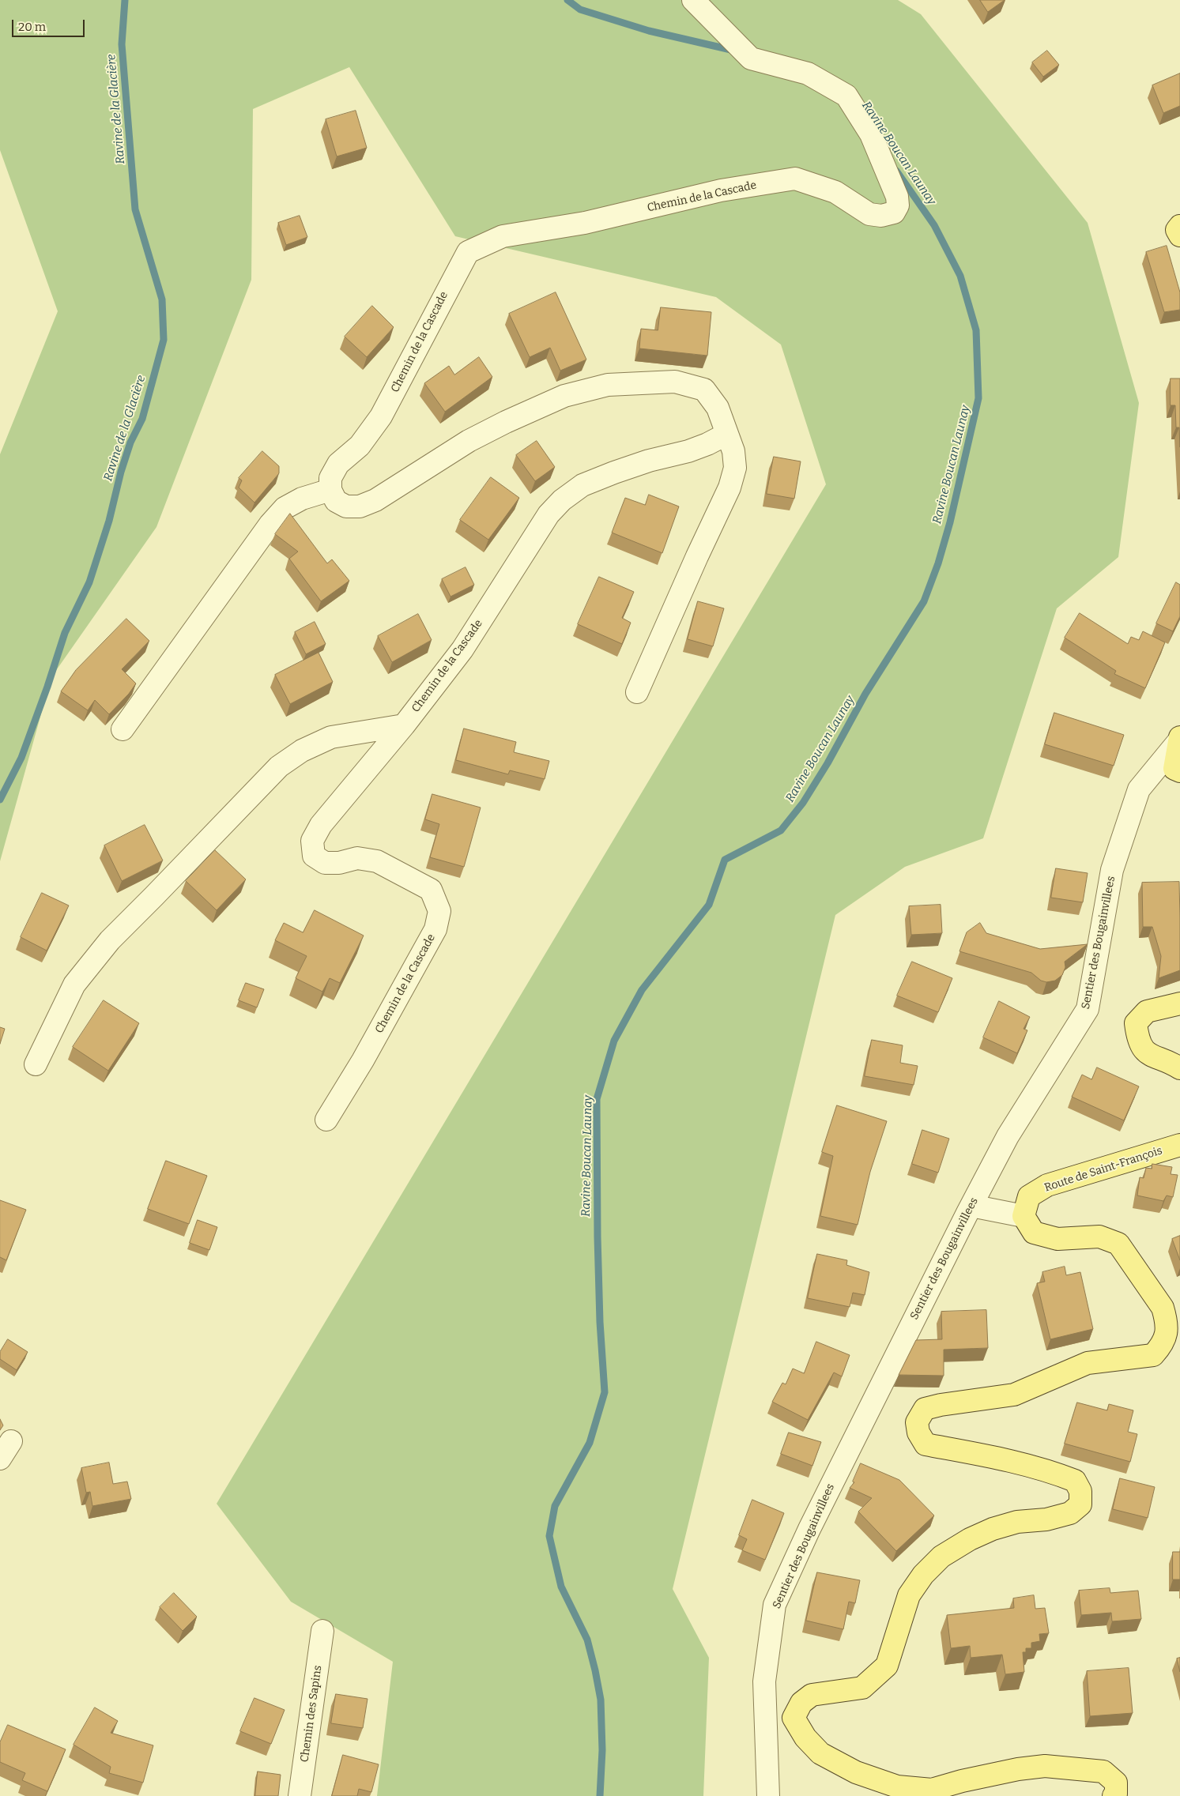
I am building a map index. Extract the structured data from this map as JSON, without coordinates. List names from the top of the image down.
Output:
{
  "streets": {
    "main road": ["Route de Saint-François"],
    "street": ["Chemin de la Cascade", "Sentier des Bougainvillees", "Chemin des Sapins"]
  },
  "water": ["Ravine de la Glacière", "Ravine Boucan Launay"],
  "scale_bar": "20 m"
}
